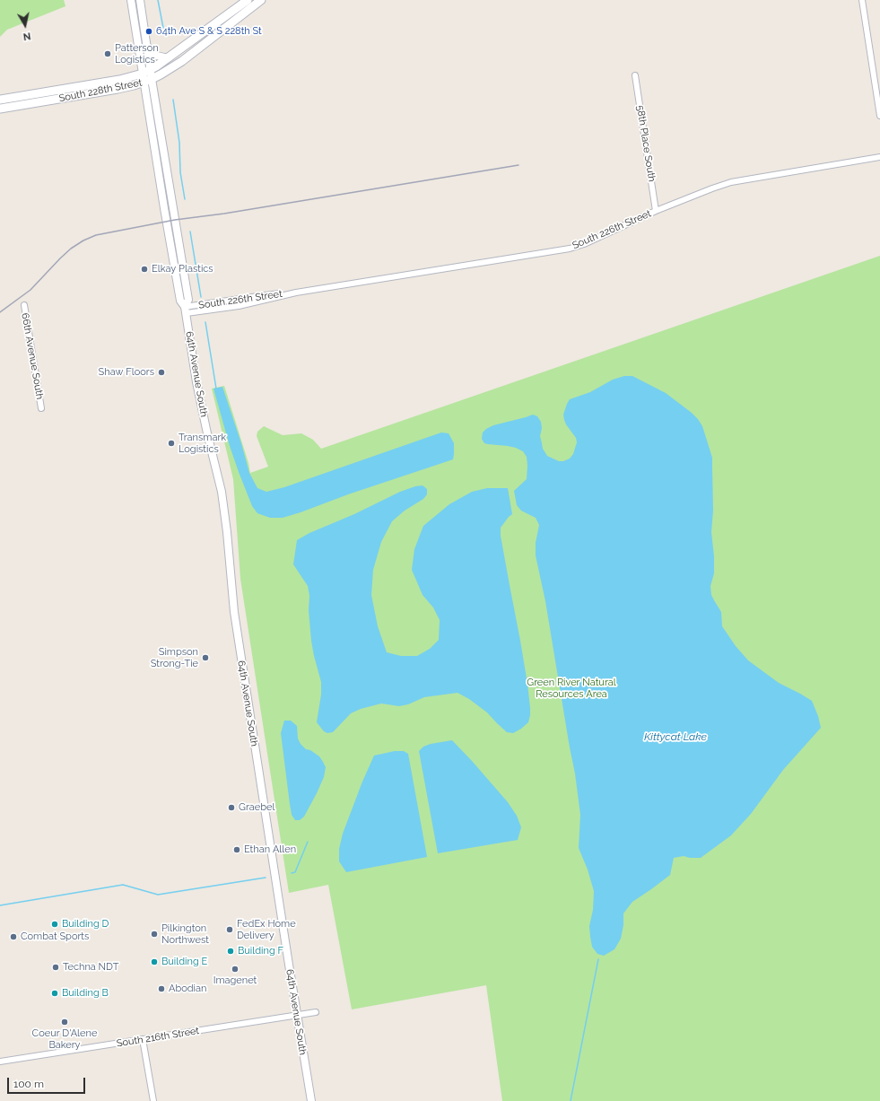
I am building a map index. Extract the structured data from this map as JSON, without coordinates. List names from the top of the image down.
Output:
{
  "streets": {
    "main road": ["South 228th Street"],
    "street": [
      "58th Place South",
      "South 226th Street",
      "66th Avenue South",
      "64th Avenue South",
      "South 216th Street"
    ]
  },
  "crossings": [
    ["South 228th Street", "64th Avenue South"],
    ["58th Place South", "South 226th Street"],
    ["South 226th Street", "64th Avenue South"],
    ["64th Avenue South", "South 216th Street"]
  ],
  "water": ["Kittycat Lake"],
  "parks": ["Green River Natural Resources Area"],
  "places": [
    "64th Ave S & S 228th St",
    "Patterson Logistics",
    "Elkay Plastics",
    "Shaw Floors",
    "Transmark Logistics",
    "Simpson Strong-Tie",
    "Graebel",
    "Ethan Allen",
    "Building D",
    "FedEx Home Delivery",
    "Pilkington Northwest",
    "Combat Sports",
    "Building F",
    "Building E",
    "Techna NDT",
    "Imagenet",
    "Abodian",
    "Building B",
    "Coeur D'Alene Bakery"
  ],
  "scale_bar": "100 m",
  "north": "bottom"
}
